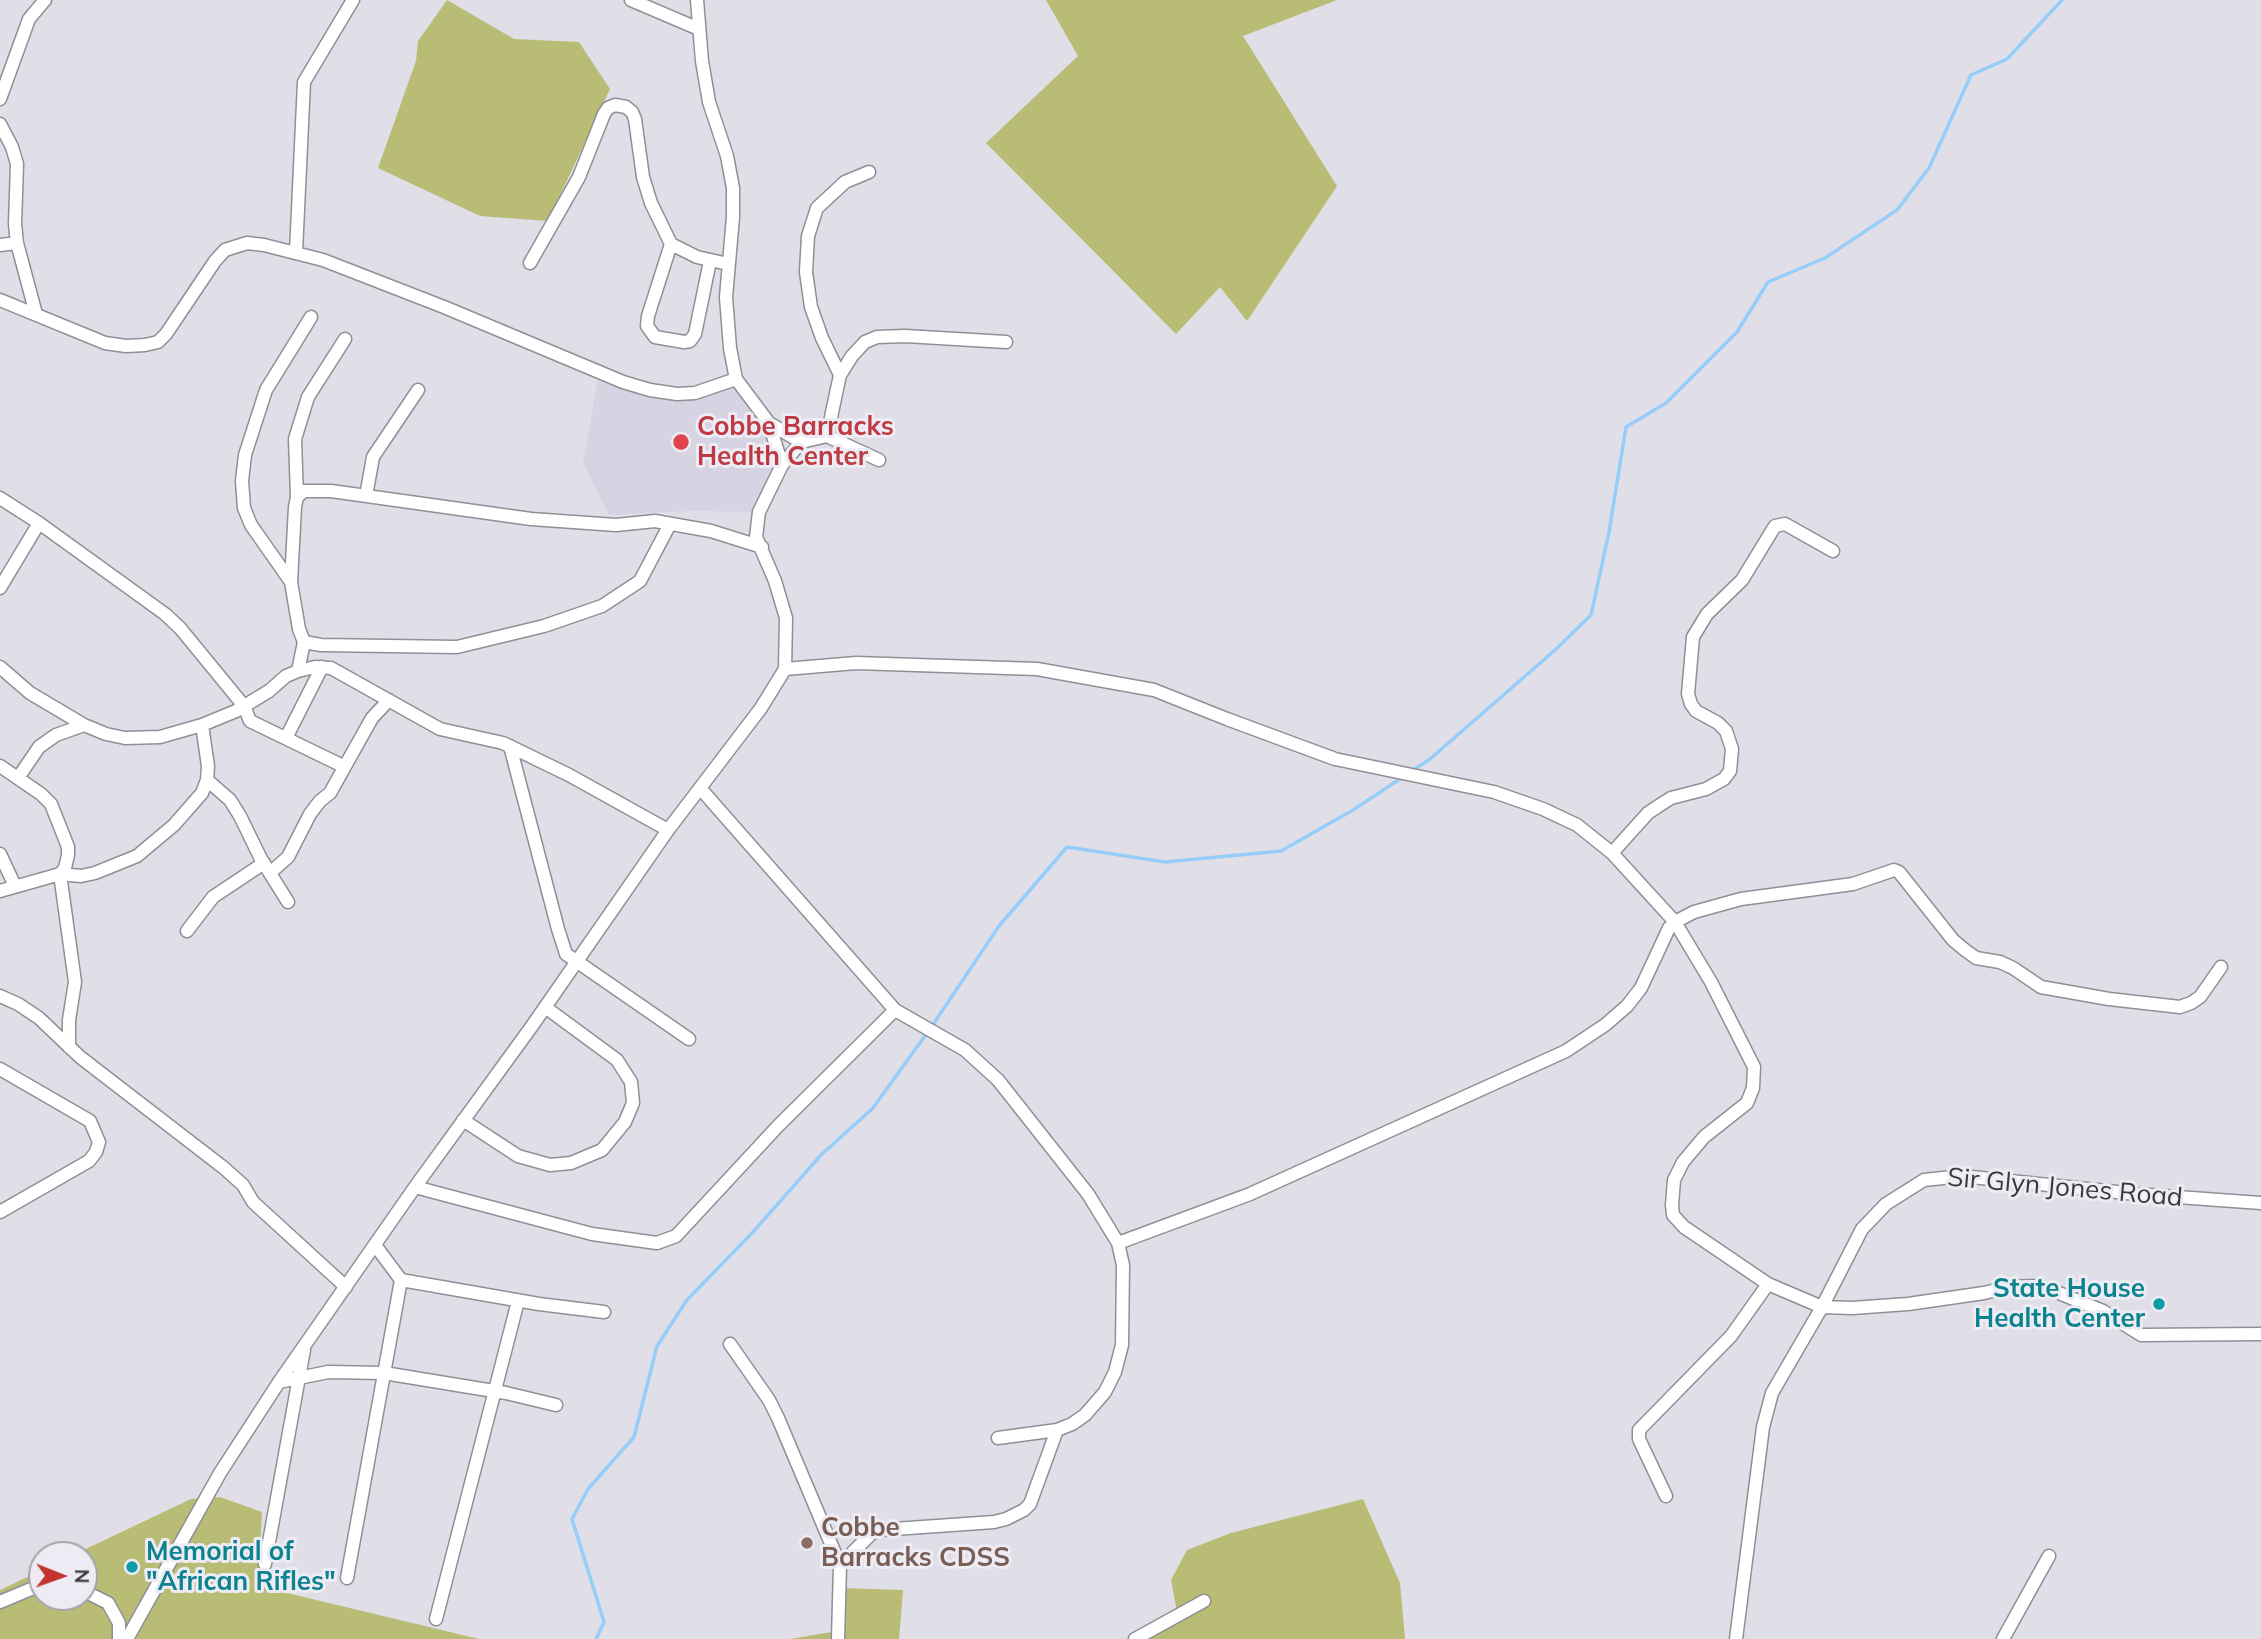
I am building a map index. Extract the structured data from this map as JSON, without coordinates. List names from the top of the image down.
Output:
{
  "streets": {
    "street": ["Sir Glyn Jones Road"]
  },
  "places": [
    "Cobbe Barracks Health Center",
    "State House Health Center",
    "Cobbe Barracks CDSS",
    "Memorial of \"African Rifles\""
  ],
  "north": "right"
}
